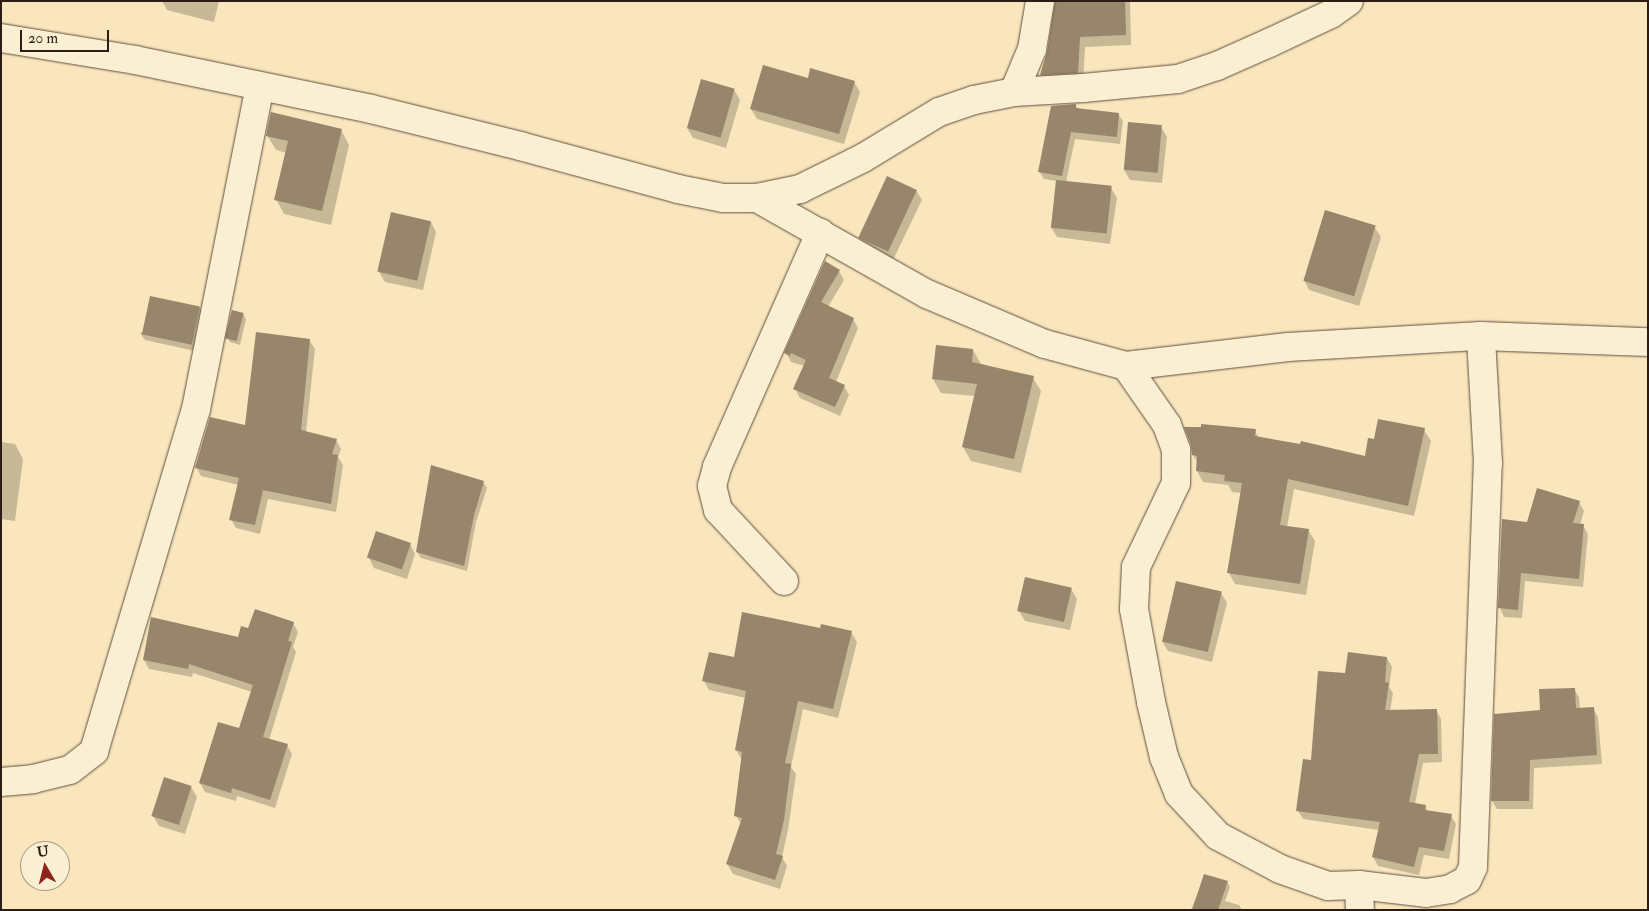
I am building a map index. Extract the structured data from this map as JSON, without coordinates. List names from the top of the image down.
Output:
{
  "scale_bar": "20 m",
  "north": "top"
}
